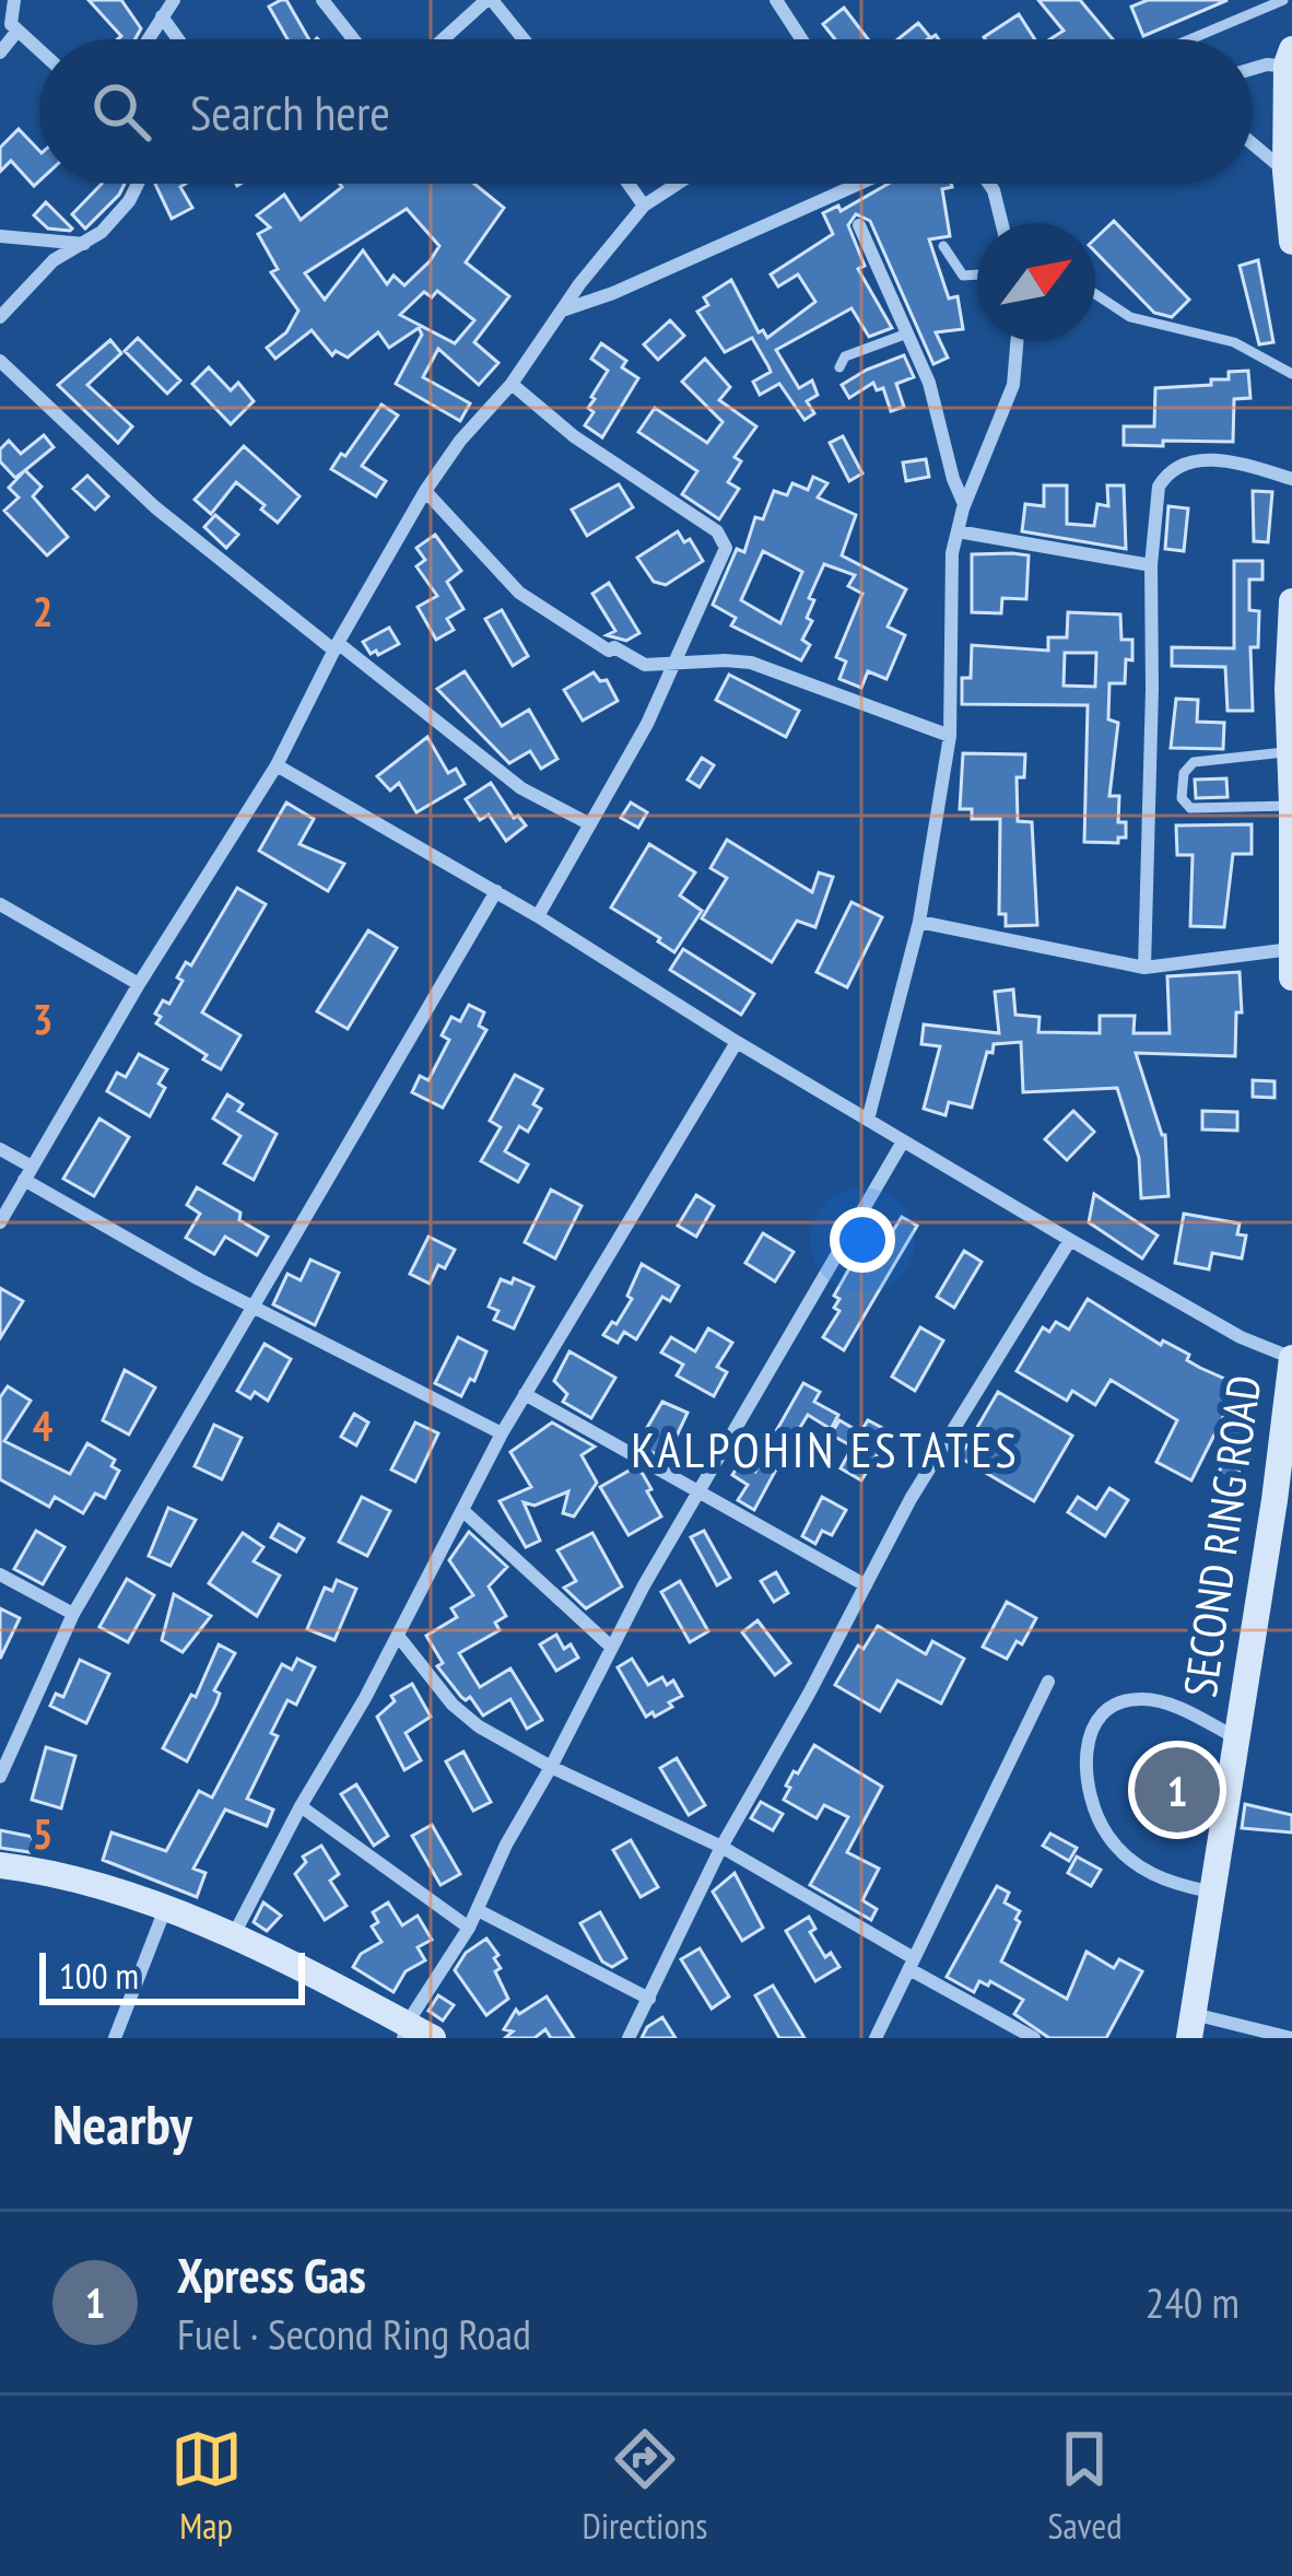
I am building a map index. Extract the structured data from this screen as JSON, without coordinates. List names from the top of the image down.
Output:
{
  "streets": {
    "street": ["SECOND RING ROAD"]
  },
  "districts": ["KALPOHIN ESTATES"],
  "scale_bar": "100 m",
  "north": "top right",
  "page": {
    "search": "Search here",
    "pins": "1",
    "scale": "100 m",
    "heading": "Nearby",
    "list": [
      {
        "mark": "1",
        "name": "Xpress Gas",
        "note": "Fuel · Second Ring Road",
        "value": "240 m"
      }
    ],
    "nav": ["Map", "Directions", "Saved"]
  },
  "grid": {
    "rows": [
      "2",
      "3",
      "4",
      "5"
    ]
  }
}
